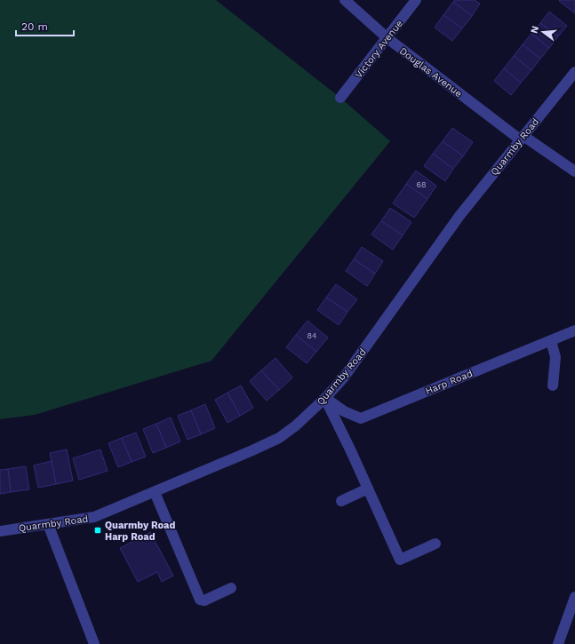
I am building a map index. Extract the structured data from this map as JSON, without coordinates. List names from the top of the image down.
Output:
{
  "streets": {
    "street": [
      "Victory Avenue",
      "Douglas Avenue",
      "Quarmby Road",
      "Harp Road"
    ]
  },
  "crossings": [
    ["Victory Avenue", "Douglas Avenue"],
    ["Douglas Avenue", "Quarmby Road"],
    ["Quarmby Road", "Harp Road"]
  ],
  "places": {
    "transit": ["Quarmby Road Harp Road"]
  },
  "house_numbers": ["68", "84"],
  "scale_bar": "20 m",
  "north": "left"
}
